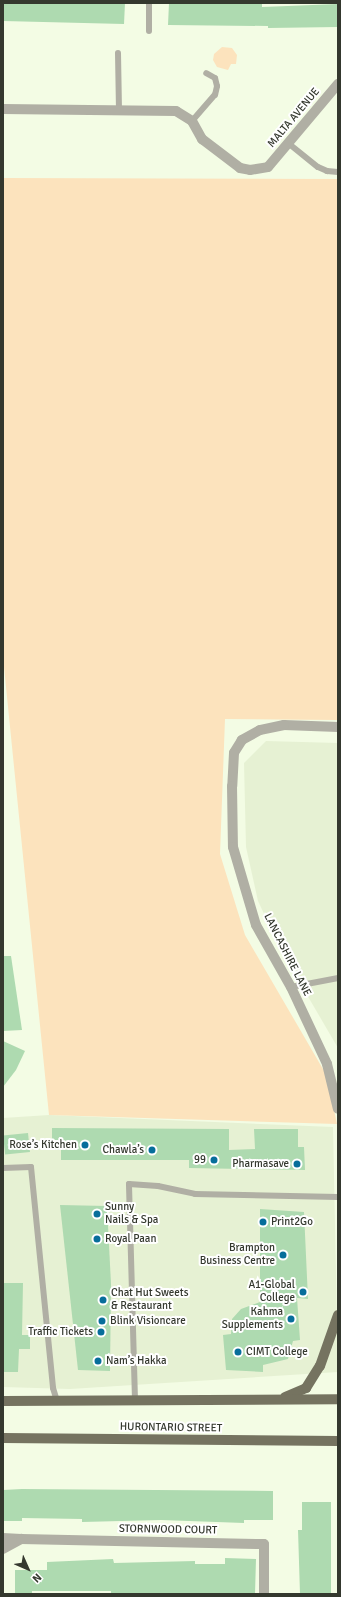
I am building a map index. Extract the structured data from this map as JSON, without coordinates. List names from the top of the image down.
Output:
{
  "streets": {
    "main road": ["HURONTARIO STREET"],
    "street": ["MALTA AVENUE", "LANCASHIRE LANE", "STORNWOOD COURT"]
  },
  "places": [
    "Rose’s Kitchen",
    "Chawla’s",
    "99",
    "Pharmasave",
    "Sunny Nails & Spa",
    "Print2Go",
    "Royal Paan",
    "Brampton Business Centre",
    "A1-Global College",
    "Chat Hut Sweets & Restaurant",
    "Kahma Supplements",
    "Blink Visioncare",
    "Traffic Tickets",
    "CIMT College",
    "Nam’s Hakka"
  ],
  "north": "bottom right"
}
